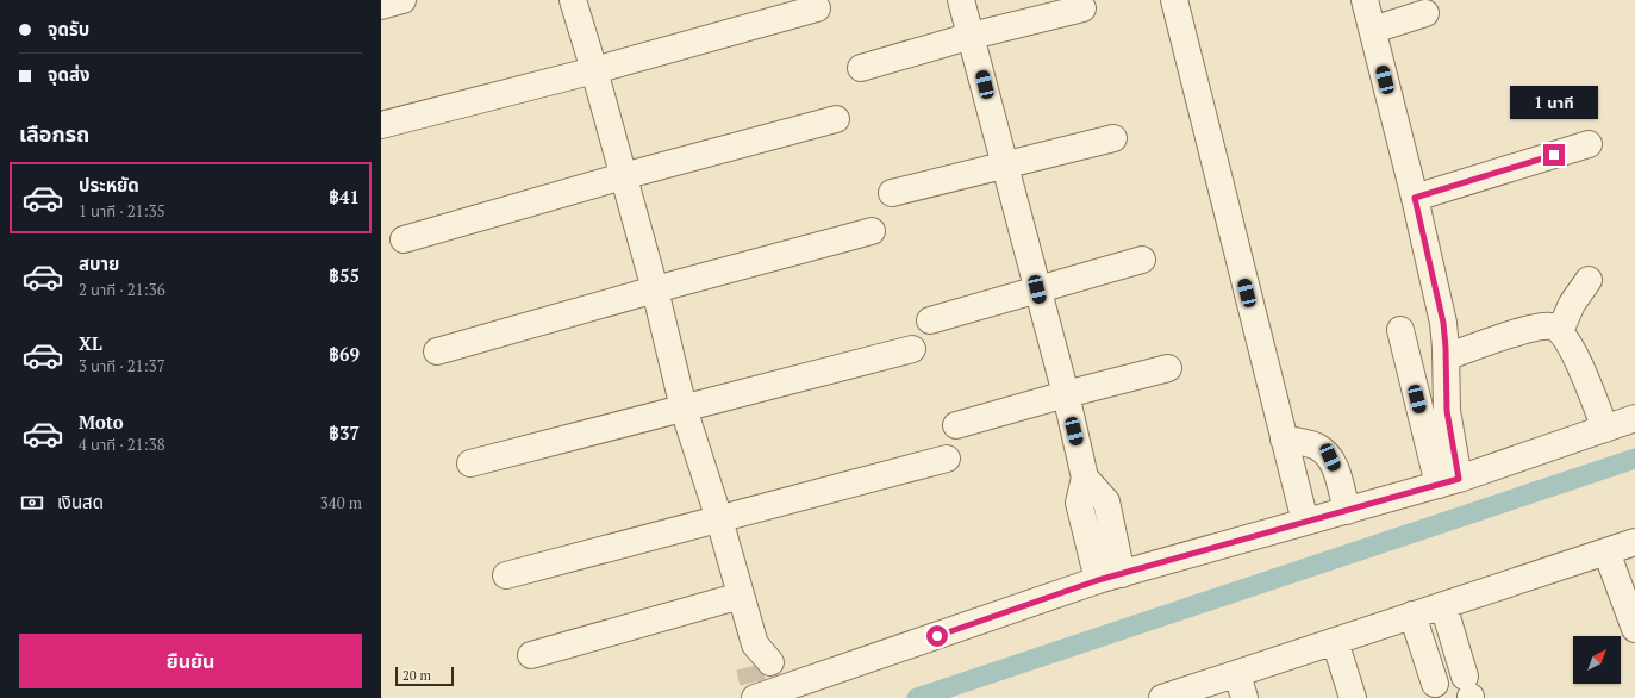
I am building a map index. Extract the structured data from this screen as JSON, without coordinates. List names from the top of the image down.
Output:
{
  "scale_bar": "20 m",
  "north": "top right",
  "page": {
    "banner": ["จุดรับ", "จุดส่ง"],
    "bubble": "1 นาที",
    "heading": "เลือกรถ",
    "list": [
      {
        "name": "ประหยัด",
        "note": "1 นาที · 21:35",
        "value": "฿41"
      },
      {
        "name": "สบาย",
        "note": "2 นาที · 21:36",
        "value": "฿55"
      },
      {
        "name": "XL",
        "note": "3 นาที · 21:37",
        "value": "฿69"
      },
      {
        "name": "Moto",
        "note": "4 นาที · 21:38",
        "value": "฿37"
      }
    ],
    "pay": ["เงินสด", "340 m"],
    "buttons": "ยืนยัน",
    "scale": "20 m"
  }
}
